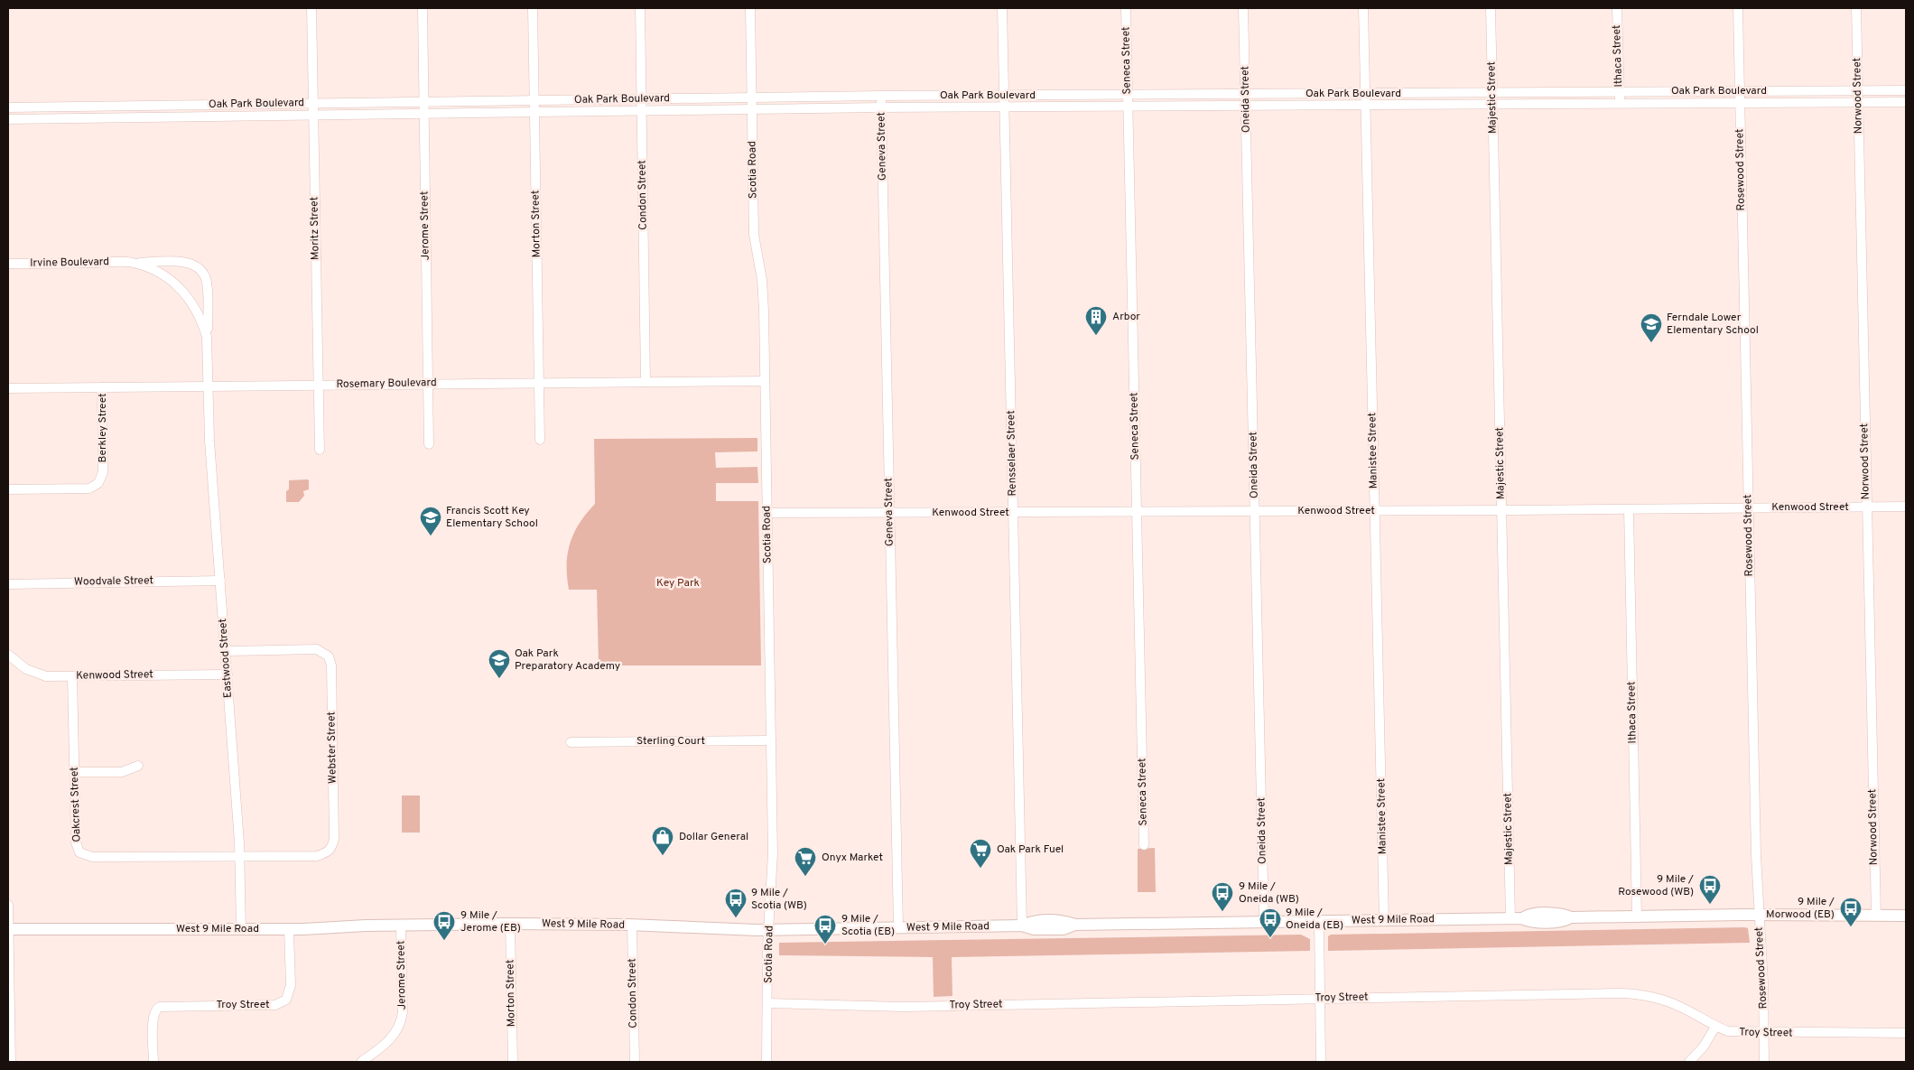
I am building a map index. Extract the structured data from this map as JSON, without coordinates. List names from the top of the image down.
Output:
{
  "streets": {
    "main road": ["West 9 Mile Road"],
    "street": [
      "Ithaca Street",
      "Seneca Street",
      "Oak Park Boulevard",
      "Norwood Street",
      "Majestic Street",
      "Oneida Street",
      "Geneva Street",
      "Scotia Road",
      "Rosewood Street",
      "Condon Street",
      "Morton Street",
      "Jerome Street",
      "Moritz Street",
      "Irvine Boulevard",
      "Rosemary Boulevard",
      "Berkley Street",
      "Manistee Street",
      "Rensselaer Street",
      "Kenwood Street",
      "Woodvale Street",
      "Eastwood Street",
      "Sterling Court",
      "Webster Street",
      "Oakcrest Street",
      "Troy Street"
    ]
  },
  "crossings": [
    ["Ithaca Street", "Oak Park Boulevard"],
    ["Ithaca Street", "Kenwood Street"],
    ["Ithaca Street", "West 9 Mile Road"],
    ["Seneca Street", "Oak Park Boulevard"],
    ["Seneca Street", "Kenwood Street"],
    ["Oak Park Boulevard", "Norwood Street"],
    ["Oak Park Boulevard", "Majestic Street"],
    ["Oak Park Boulevard", "Oneida Street"],
    ["Oak Park Boulevard", "Geneva Street"],
    ["Oak Park Boulevard", "Scotia Road"],
    ["Oak Park Boulevard", "Rosewood Street"],
    ["Oak Park Boulevard", "Condon Street"],
    ["Oak Park Boulevard", "Morton Street"],
    ["Oak Park Boulevard", "Jerome Street"],
    ["Oak Park Boulevard", "Moritz Street"],
    ["Oak Park Boulevard", "Manistee Street"],
    ["Oak Park Boulevard", "Rensselaer Street"],
    ["Norwood Street", "Kenwood Street"],
    ["Norwood Street", "West 9 Mile Road"],
    ["Majestic Street", "Kenwood Street"],
    ["Majestic Street", "West 9 Mile Road"],
    ["Oneida Street", "Kenwood Street"],
    ["Oneida Street", "West 9 Mile Road"],
    ["Geneva Street", "Kenwood Street"],
    ["Geneva Street", "West 9 Mile Road"],
    ["Scotia Road", "Rosemary Boulevard"],
    ["Scotia Road", "Kenwood Street"],
    ["Scotia Road", "Sterling Court"],
    ["Scotia Road", "West 9 Mile Road"],
    ["Scotia Road", "Troy Street"],
    ["Rosewood Street", "Kenwood Street"],
    ["Rosewood Street", "West 9 Mile Road"],
    ["Rosewood Street", "Troy Street"],
    ["Condon Street", "Rosemary Boulevard"],
    ["Condon Street", "West 9 Mile Road"],
    ["Morton Street", "Rosemary Boulevard"],
    ["Morton Street", "West 9 Mile Road"],
    ["Jerome Street", "Rosemary Boulevard"],
    ["Jerome Street", "West 9 Mile Road"],
    ["Moritz Street", "Rosemary Boulevard"],
    ["Irvine Boulevard", "Rosemary Boulevard"],
    ["Irvine Boulevard", "Eastwood Street"],
    ["Rosemary Boulevard", "Berkley Street"],
    ["Rosemary Boulevard", "Eastwood Street"],
    ["Manistee Street", "Kenwood Street"],
    ["Manistee Street", "West 9 Mile Road"],
    ["Rensselaer Street", "Kenwood Street"],
    ["Rensselaer Street", "West 9 Mile Road"],
    ["Kenwood Street", "Eastwood Street"],
    ["Kenwood Street", "Oakcrest Street"],
    ["Woodvale Street", "Eastwood Street"],
    ["Eastwood Street", "Webster Street"],
    ["Eastwood Street", "Oakcrest Street"],
    ["Eastwood Street", "West 9 Mile Road"],
    ["Webster Street", "Oakcrest Street"],
    ["West 9 Mile Road", "Troy Street"]
  ],
  "parks": ["Key Park"],
  "places": {
    "building": ["Arbor"],
    "school or university": ["Ferndale Lower Elementary School", "Francis Scott Key Elementary School", "Oak Park Preparatory Academy"],
    "shop": ["Dollar General"],
    "supermarket": ["Oak Park Fuel", "Onyx Market"],
    "bus stop": [
      "9 Mile / Rosewood (WB)",
      "9 Mile / Oneida (WB)",
      "9 Mile / Scotia (WB)",
      "9 Mile / Morwood (EB)",
      "9 Mile / Oneida (EB)",
      "9 Mile / Jerome (EB)",
      "9 Mile / Scotia (EB)"
    ]
  }
}
